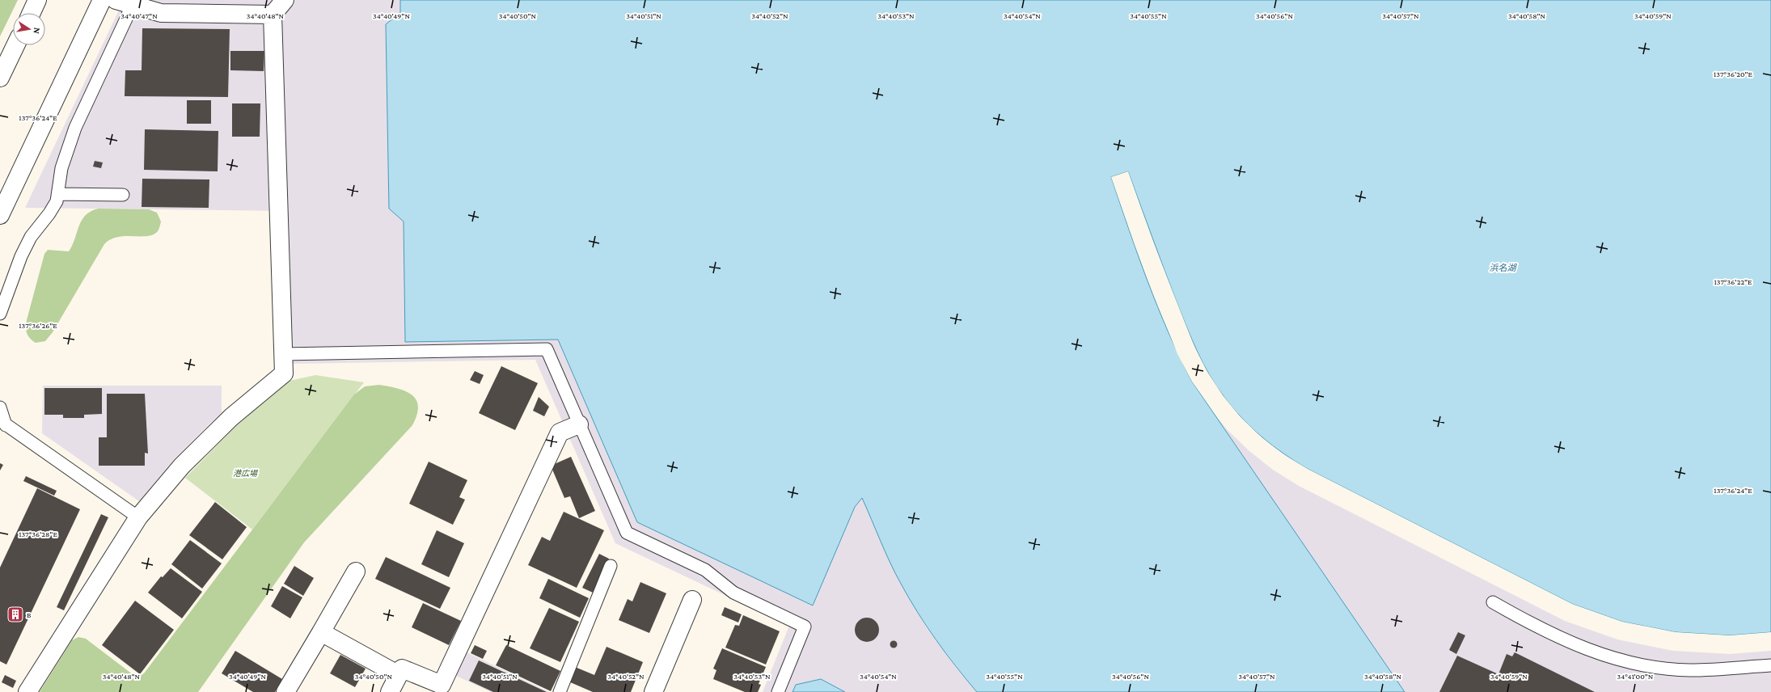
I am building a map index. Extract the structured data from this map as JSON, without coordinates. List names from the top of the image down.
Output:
{
  "water": ["浜名湖"],
  "parks": ["港広場"],
  "places": {
    "building": ["B"]
  },
  "north": "right",
  "coordinates": [
    "34°40'47\"N",
    "34°40'48\"N",
    "34°40'49\"N",
    "34°40'50\"N",
    "34°40'51\"N",
    "34°40'52\"N",
    "34°40'53\"N",
    "34°40'54\"N",
    "34°40'55\"N",
    "34°40'56\"N",
    "34°40'57\"N",
    "34°40'58\"N",
    "34°40'59\"N",
    "137°36'20\"E",
    "137°36'24\"E",
    "137°36'22\"E",
    "137°36'26\"E",
    "137°36'28\"E",
    "34°41'00\"N"
  ]
}
